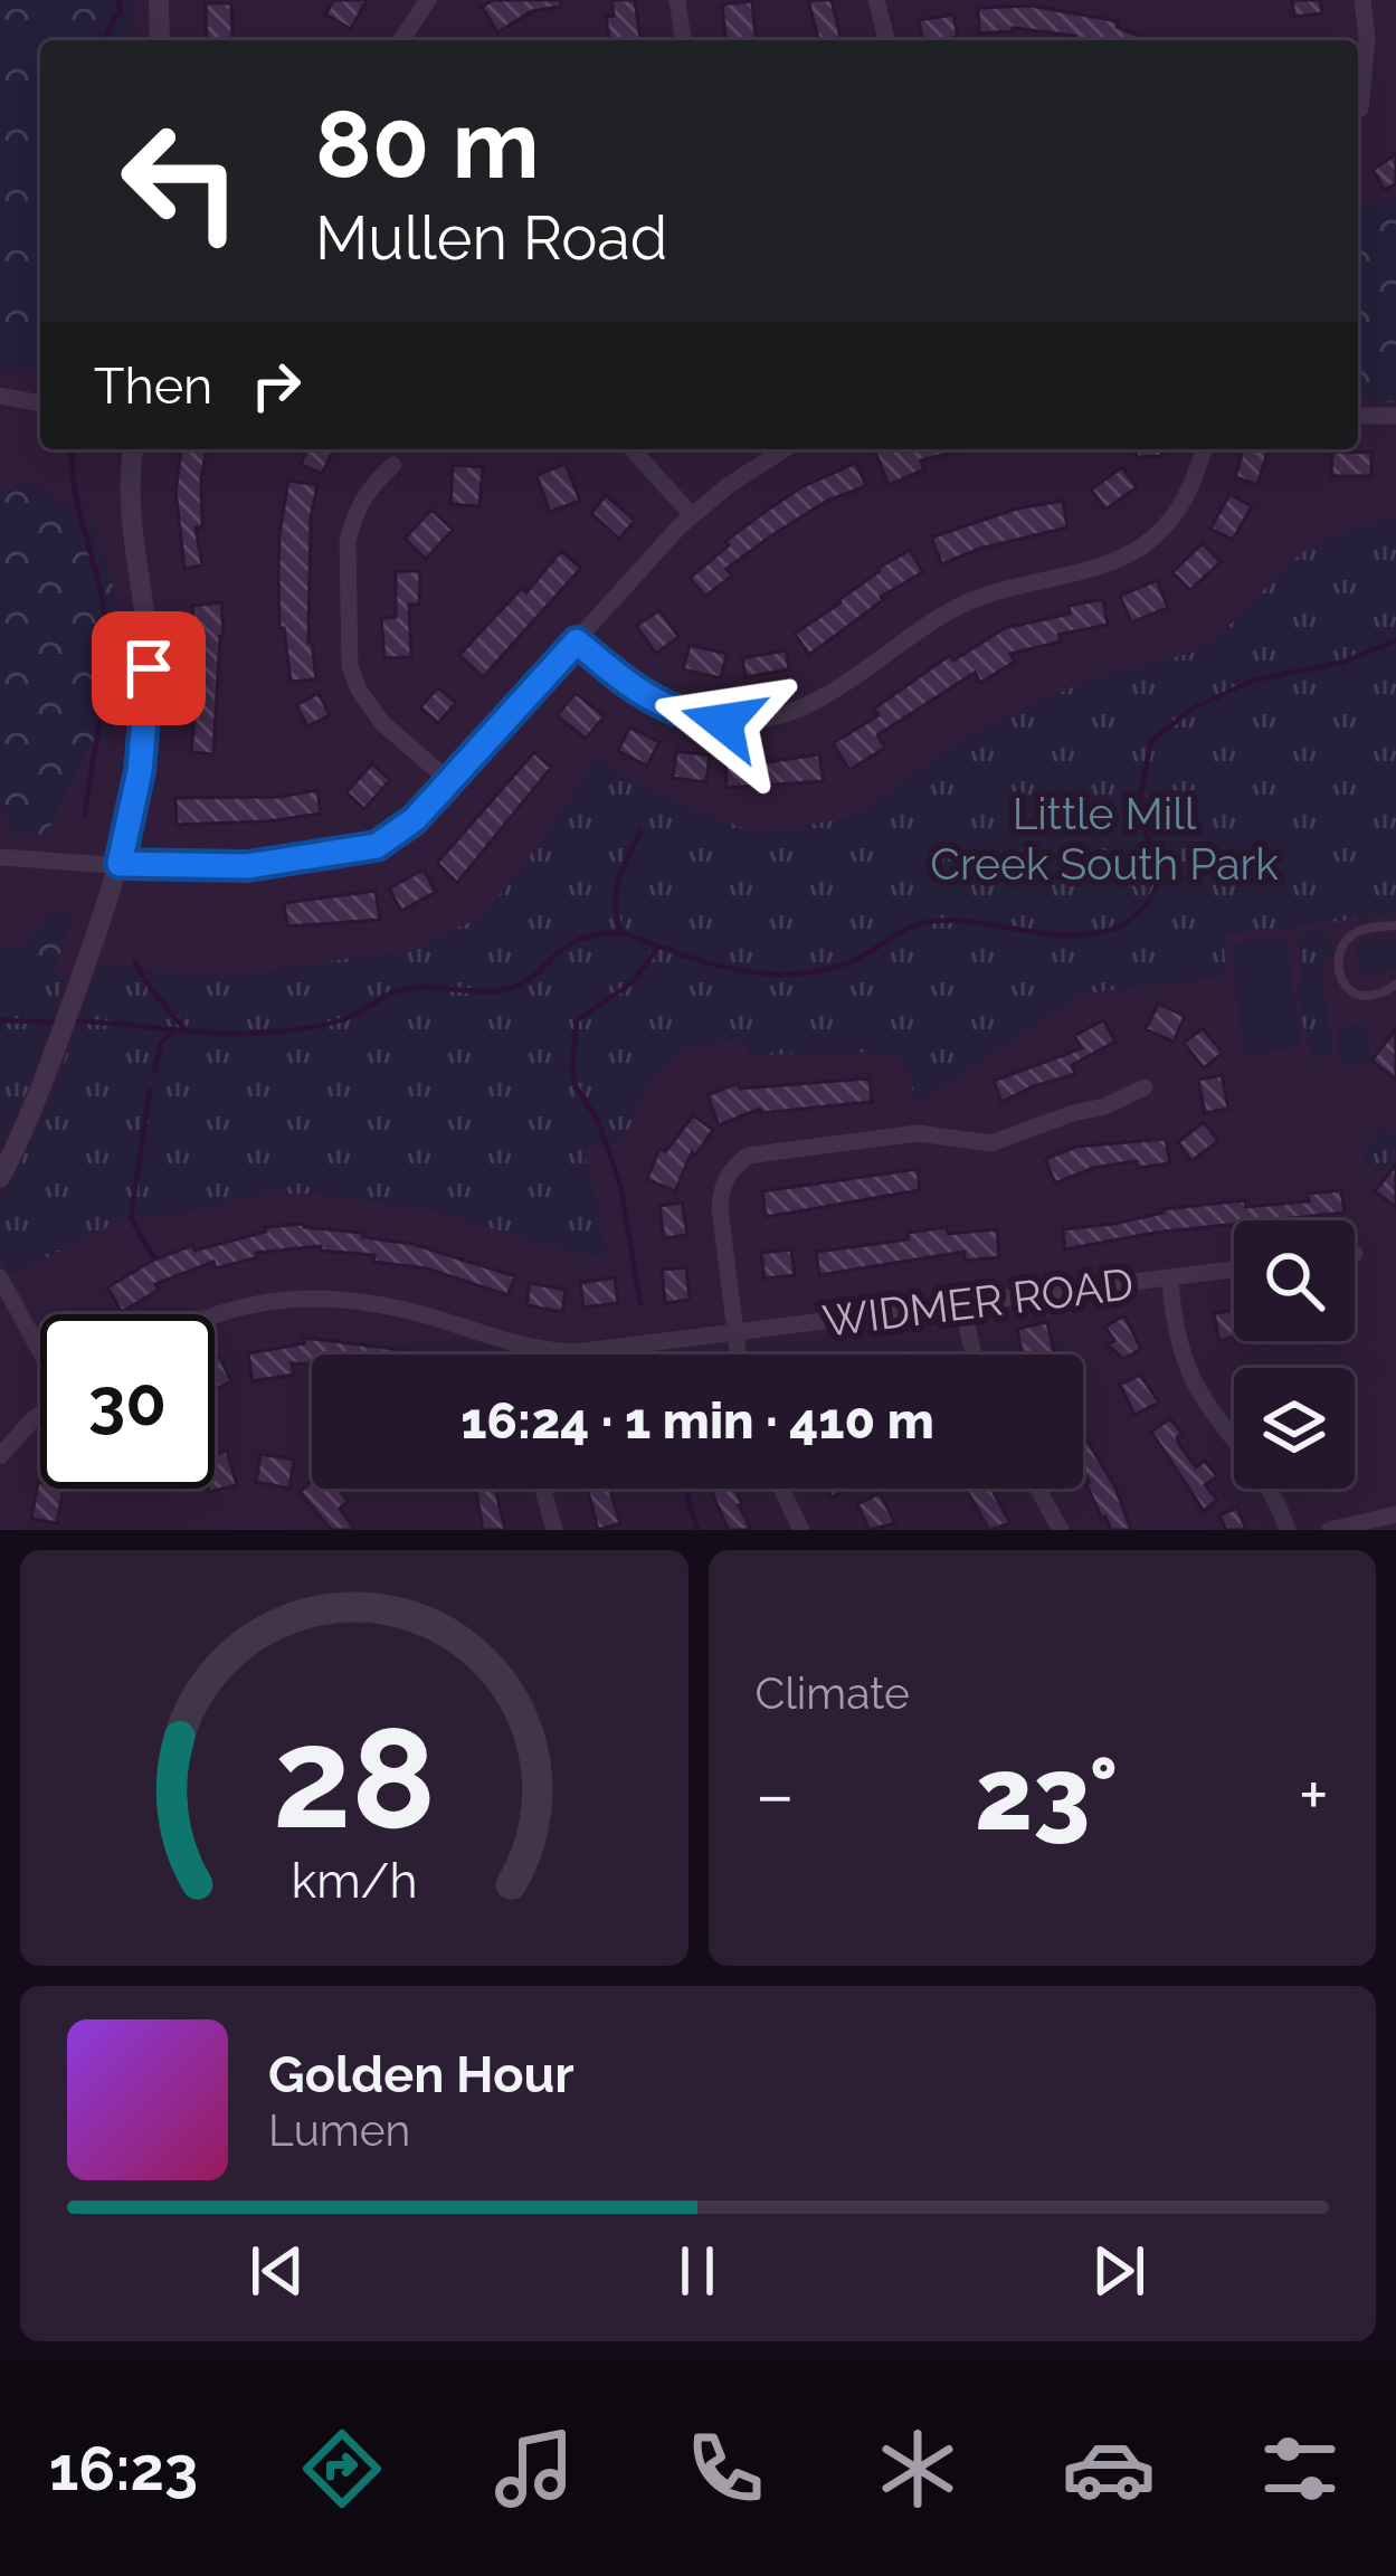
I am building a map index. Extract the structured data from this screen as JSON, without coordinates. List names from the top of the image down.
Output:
{
  "streets": {
    "street": ["WIDMER ROAD"]
  },
  "parks": ["Little Mill Creek South Park"],
  "page": {
    "turn": ["80 m", "Mullen Road"],
    "then": "Then",
    "limit": "30",
    "trip": "16:24 · 1 min · 410 m",
    "tile": "Climate",
    "heat": ["−", "23°", "+"],
    "song": ["Golden Hour", "Lumen"],
    "tabs": "16:23",
    "gauge": ["28", "km/h"]
  }
}
